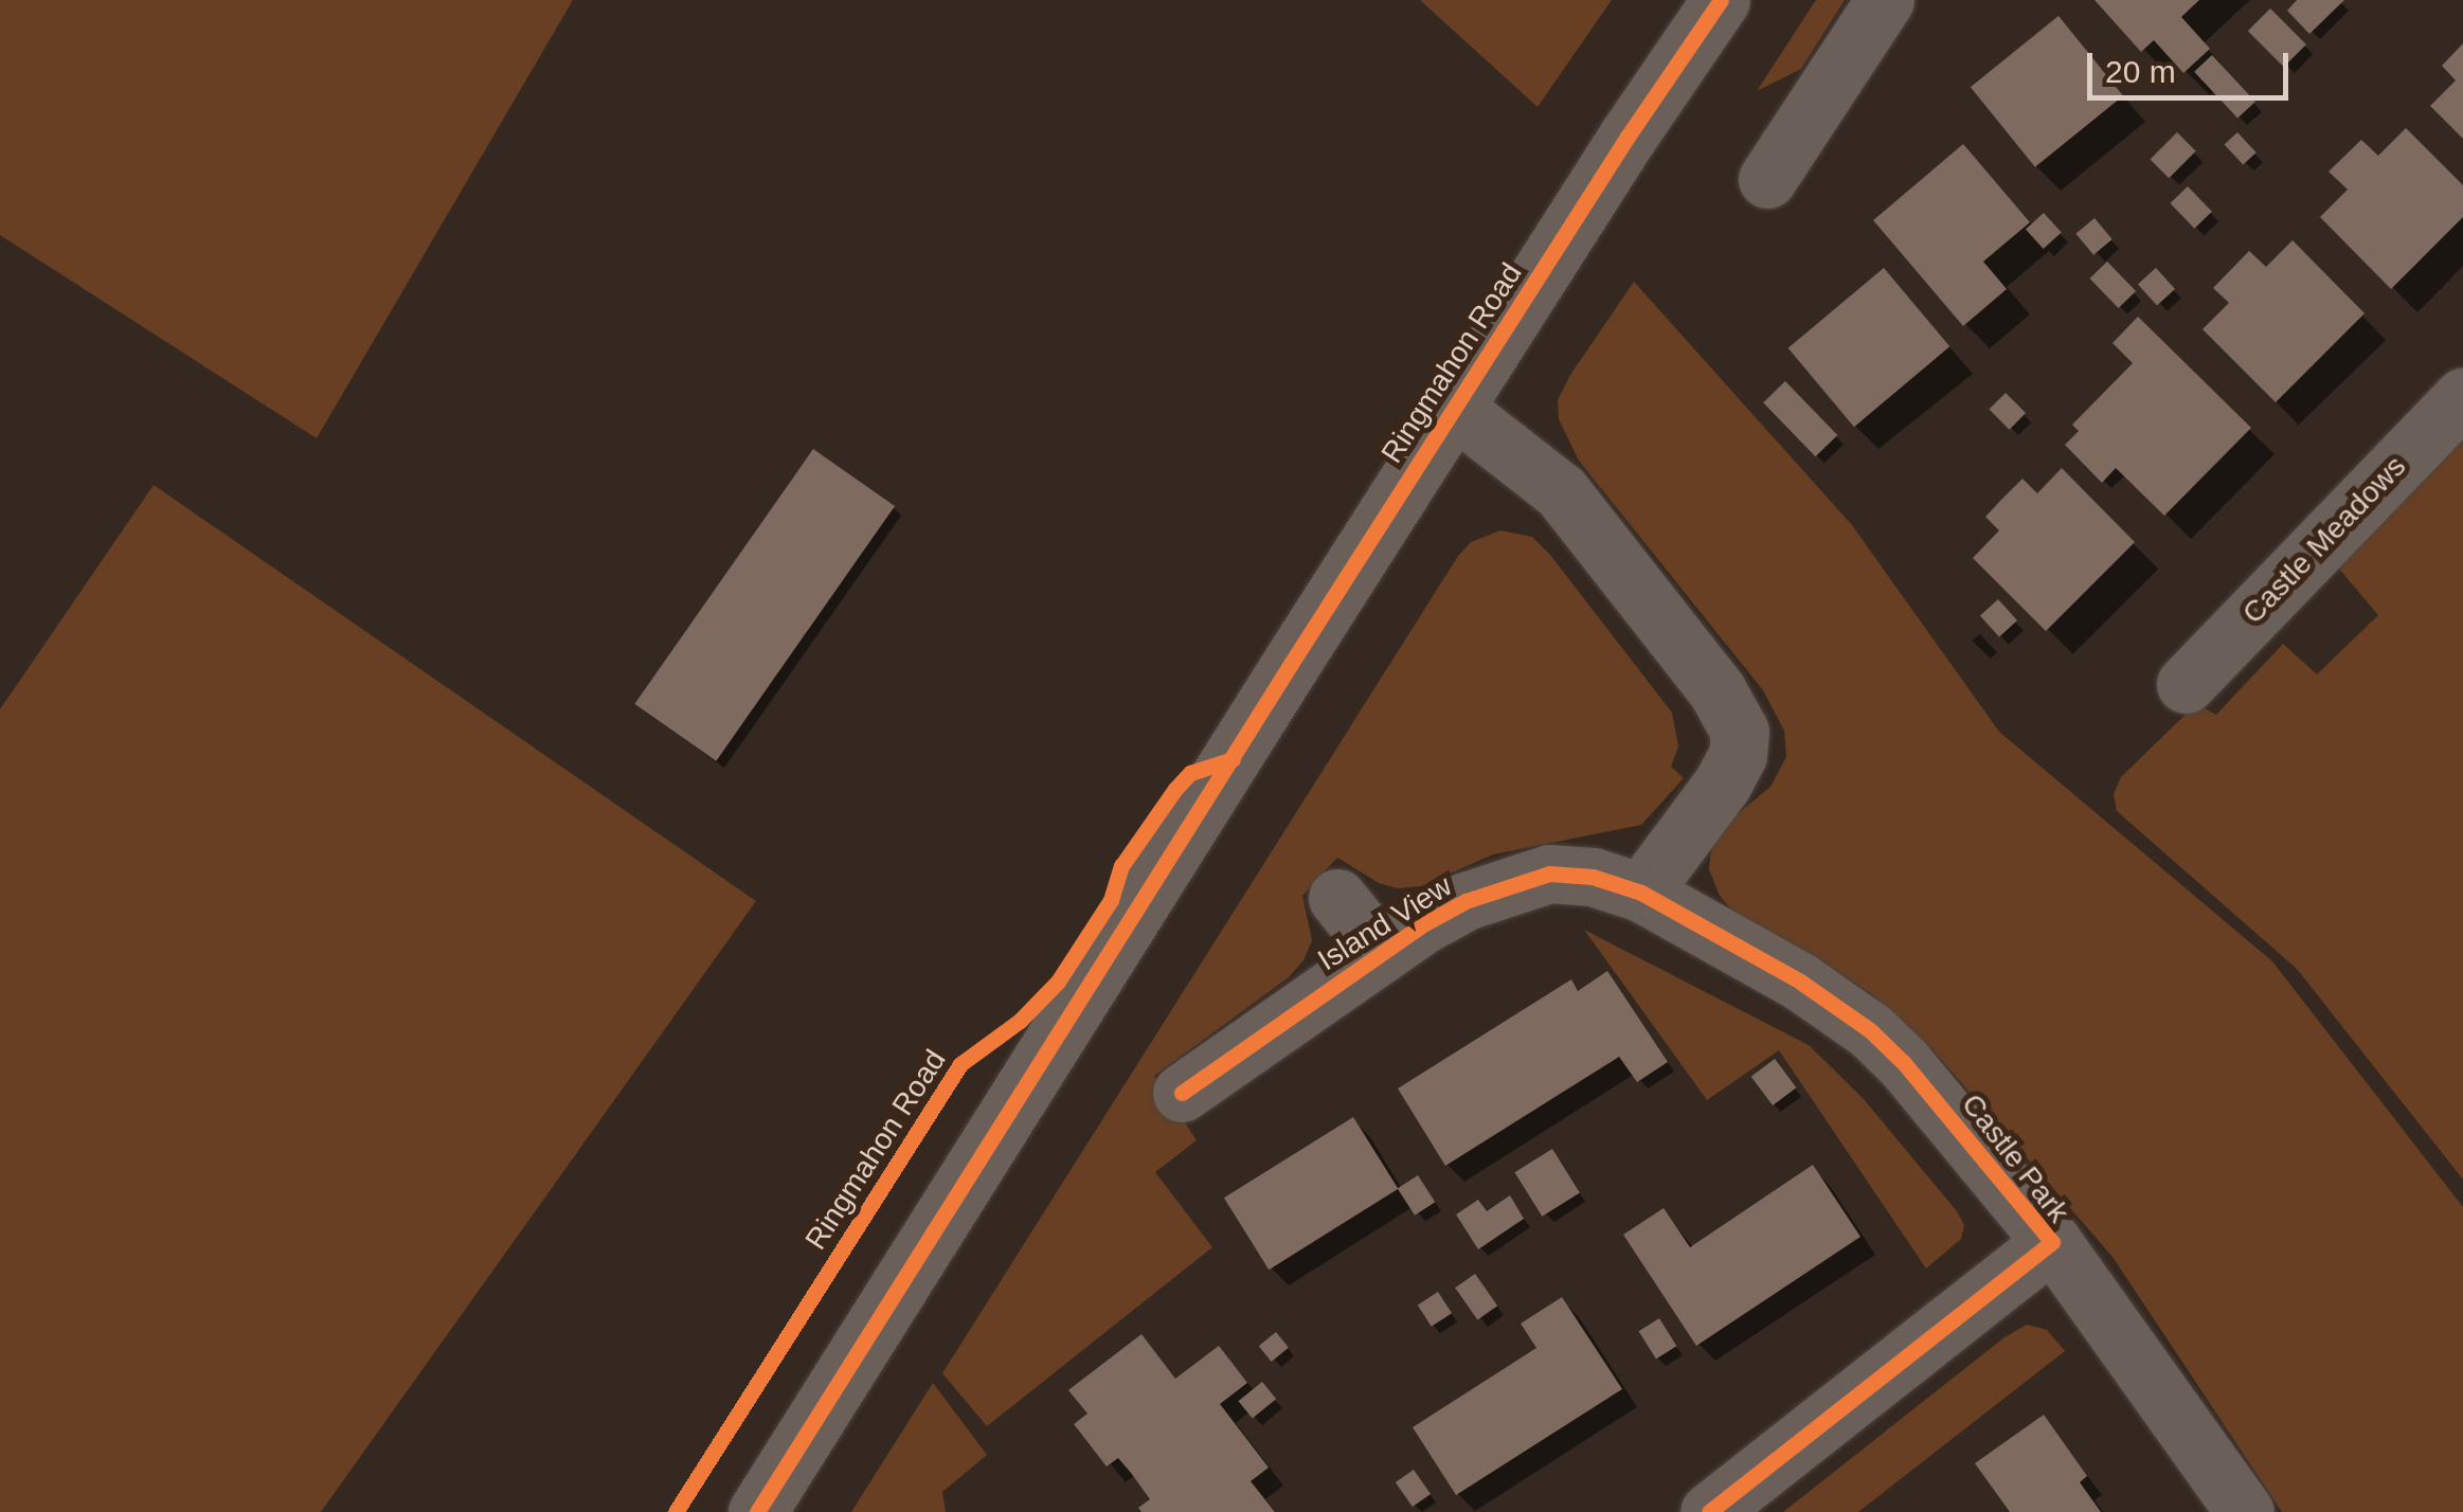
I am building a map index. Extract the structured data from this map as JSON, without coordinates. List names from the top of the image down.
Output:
{
  "streets": {
    "street": [
      "Ringmahon Road",
      "Castle Meadows",
      "Island View",
      "Castle Park"
    ]
  },
  "crossings": [
    ["Island View", "Castle Park"]
  ],
  "scale_bar": "20 m"
}
